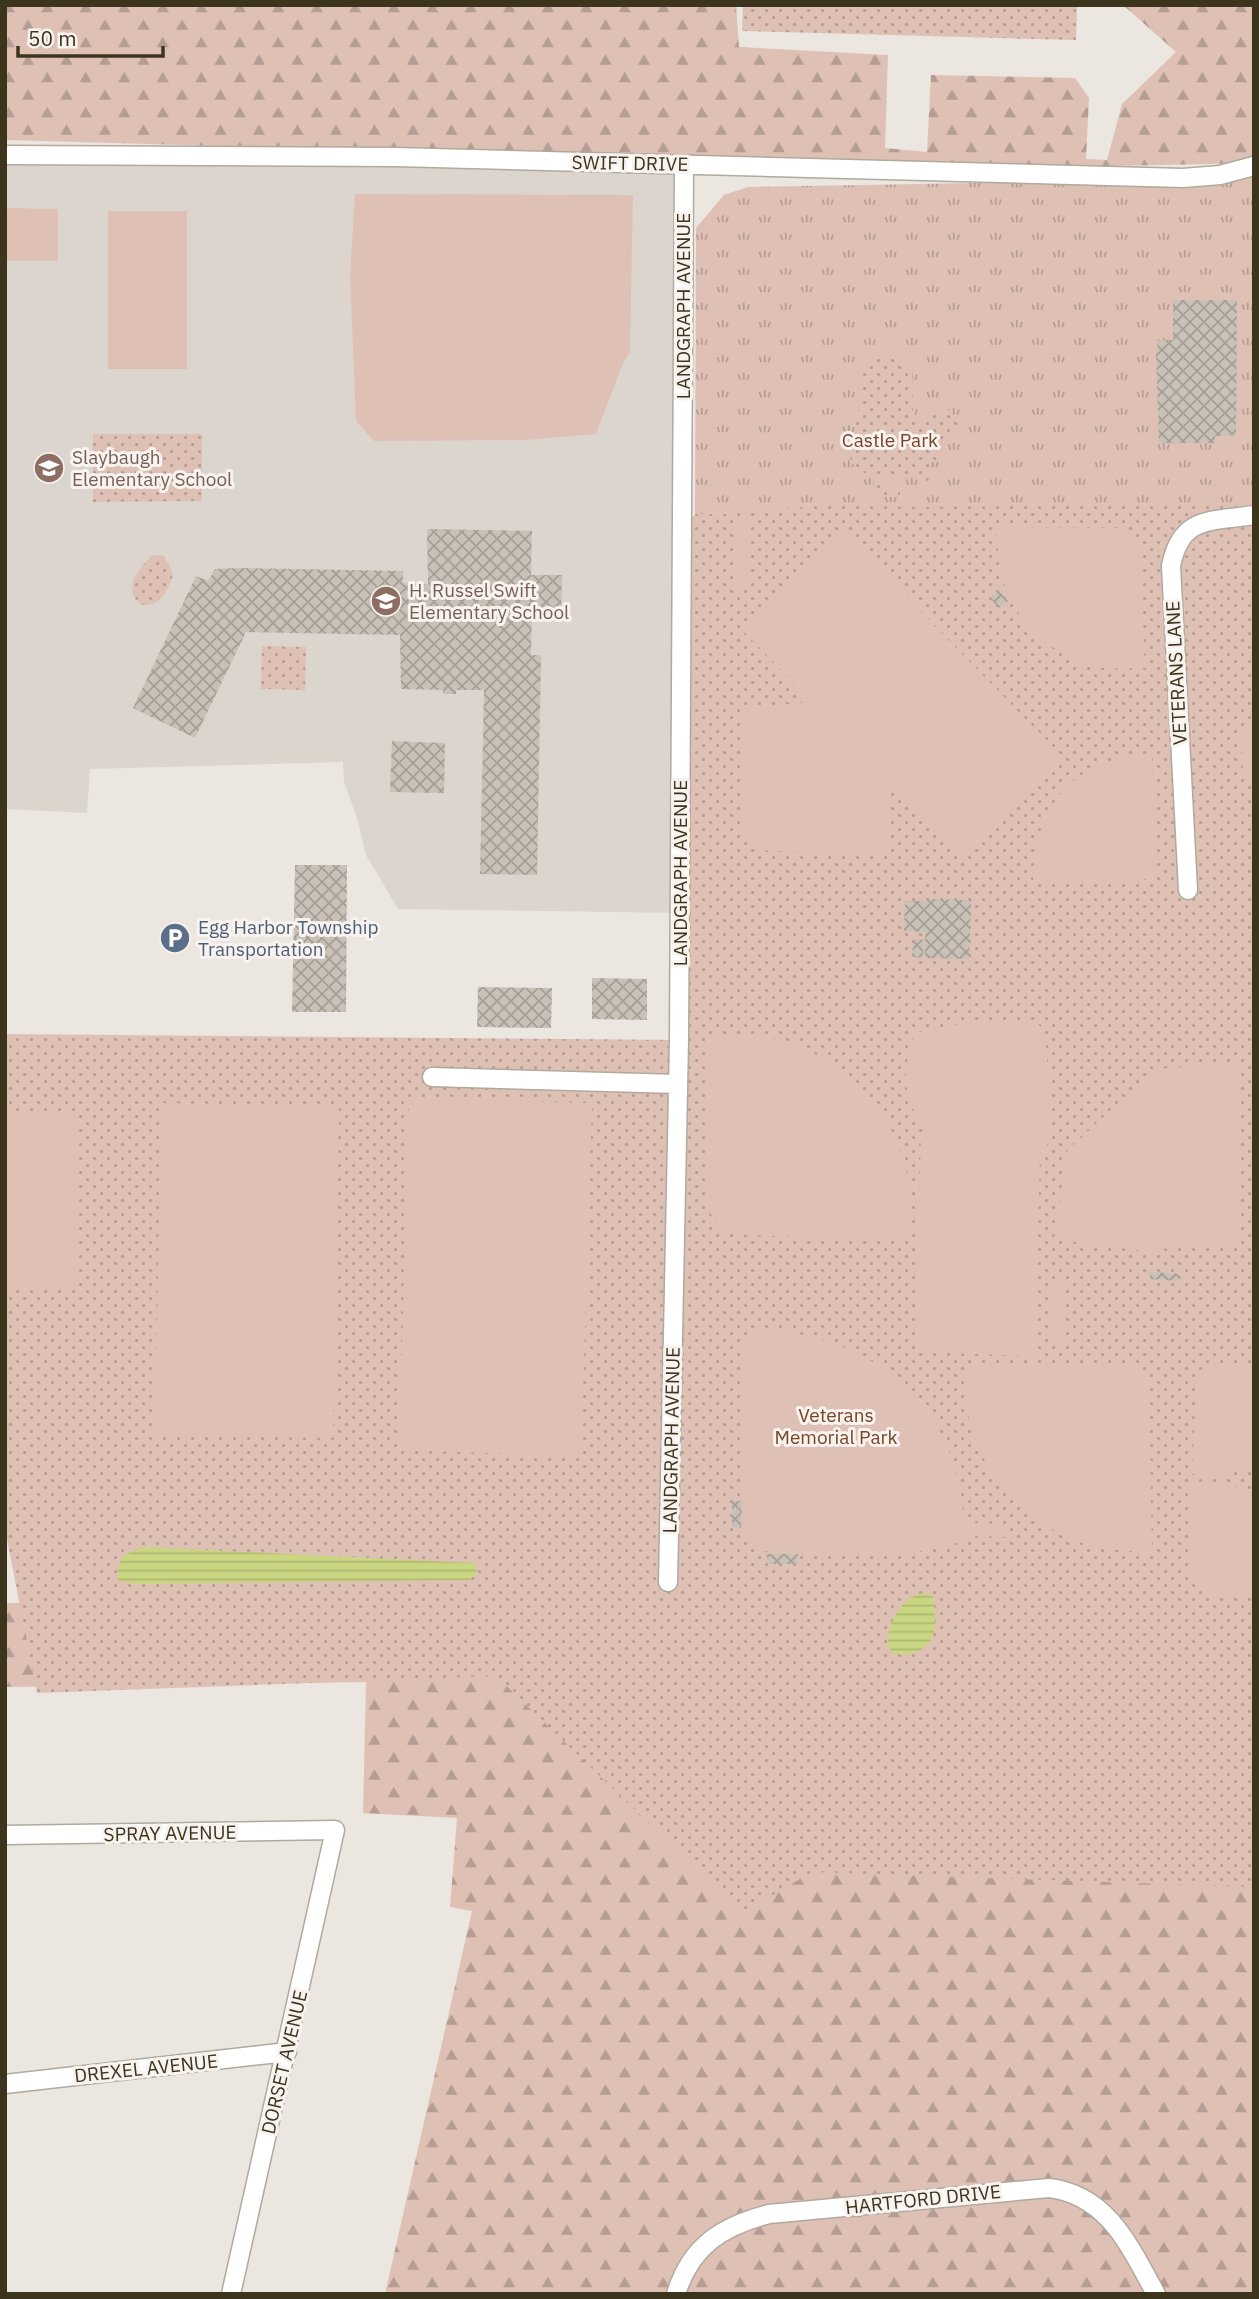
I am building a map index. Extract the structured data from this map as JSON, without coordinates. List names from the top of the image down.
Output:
{
  "streets": {
    "street": [
      "SWIFT DRIVE",
      "LANDGRAPH AVENUE",
      "VETERANS LANE",
      "SPRAY AVENUE",
      "DORSET AVENUE",
      "DREXEL AVENUE",
      "HARTFORD DRIVE"
    ]
  },
  "crossings": [
    ["SWIFT DRIVE", "LANDGRAPH AVENUE"],
    ["SPRAY AVENUE", "DORSET AVENUE"],
    ["DORSET AVENUE", "DREXEL AVENUE"]
  ],
  "parks": ["Castle Park", "Veterans Memorial Park"],
  "places": {
    "school or university": ["Slaybaugh Elementary School", "H. Russel Swift Elementary School"],
    "parking": ["Egg Harbor Township Transportation"]
  },
  "scale_bar": "50 m"
}
